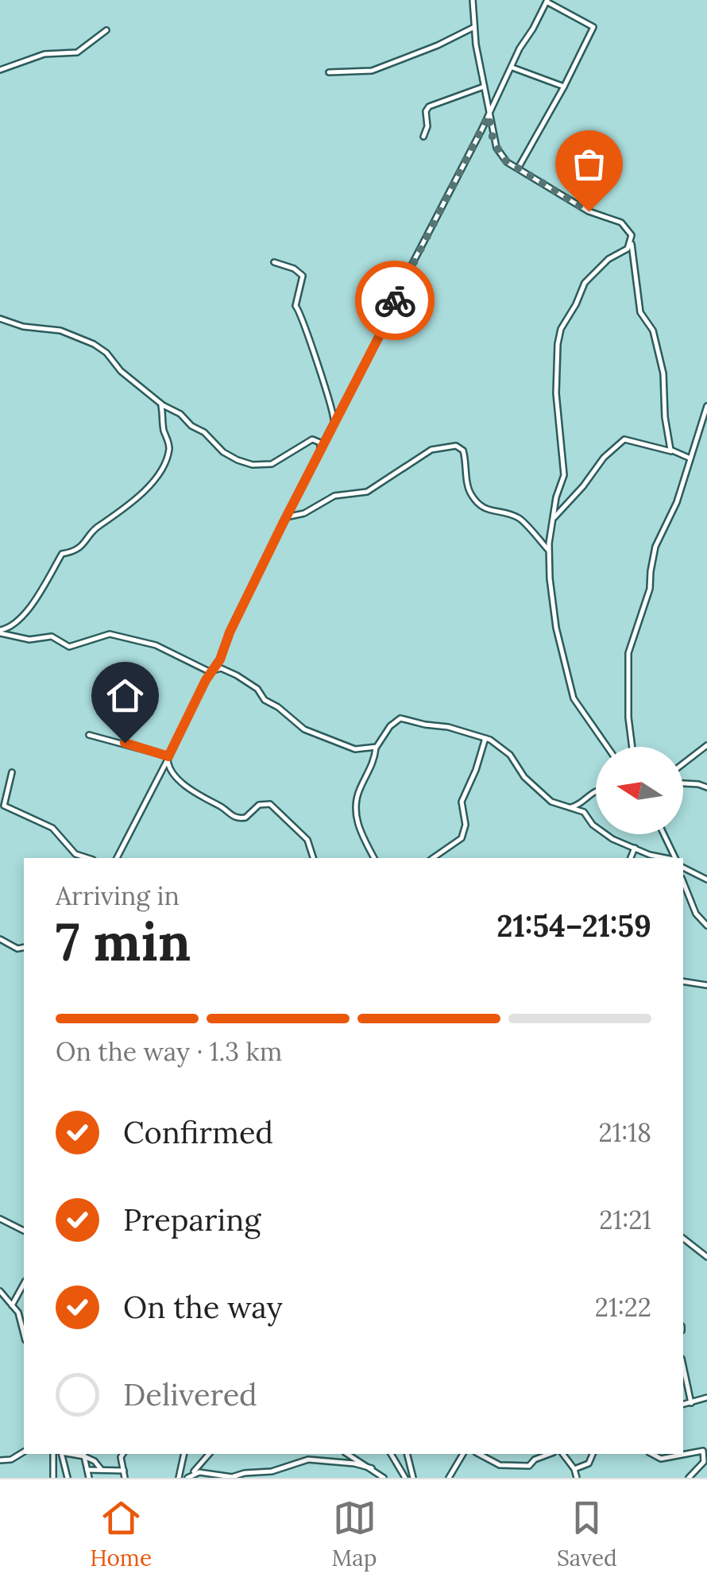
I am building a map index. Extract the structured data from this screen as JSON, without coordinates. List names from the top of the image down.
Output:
{
  "north": "left",
  "page": {
    "heading": ["7 min", "Arriving in", "21:54–21:59"],
    "bar": "On the way · 1.3 km",
    "list": [
      ["Confirmed", "21:18"],
      ["Preparing", "21:21"],
      ["On the way", "21:22"],
      "Delivered"
    ],
    "tabs": ["Home", "Map", "Saved"]
  }
}
